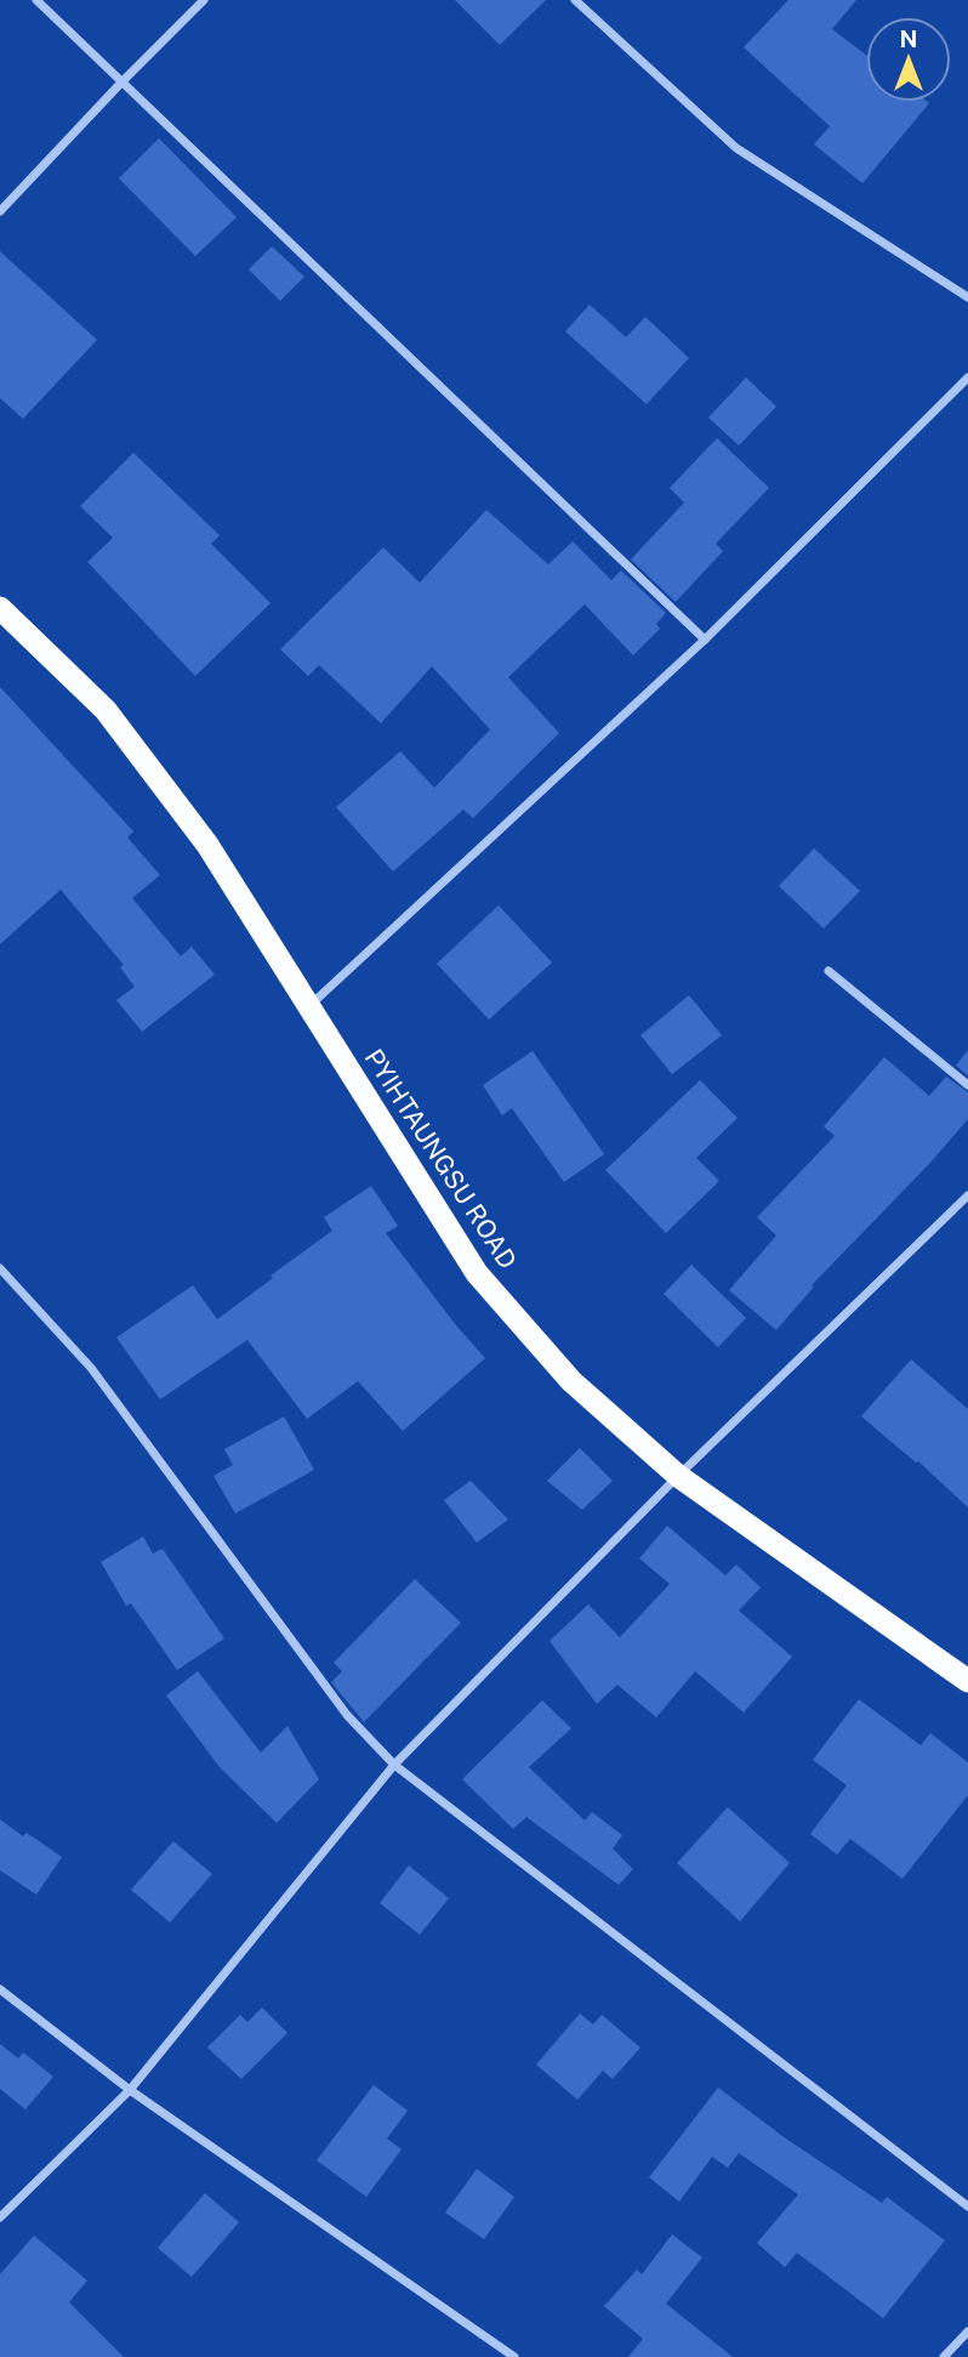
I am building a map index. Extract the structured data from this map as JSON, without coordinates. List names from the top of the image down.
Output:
{
  "streets": {
    "highway": ["PYIHTAUNGSU ROAD"]
  },
  "north": "top"
}
